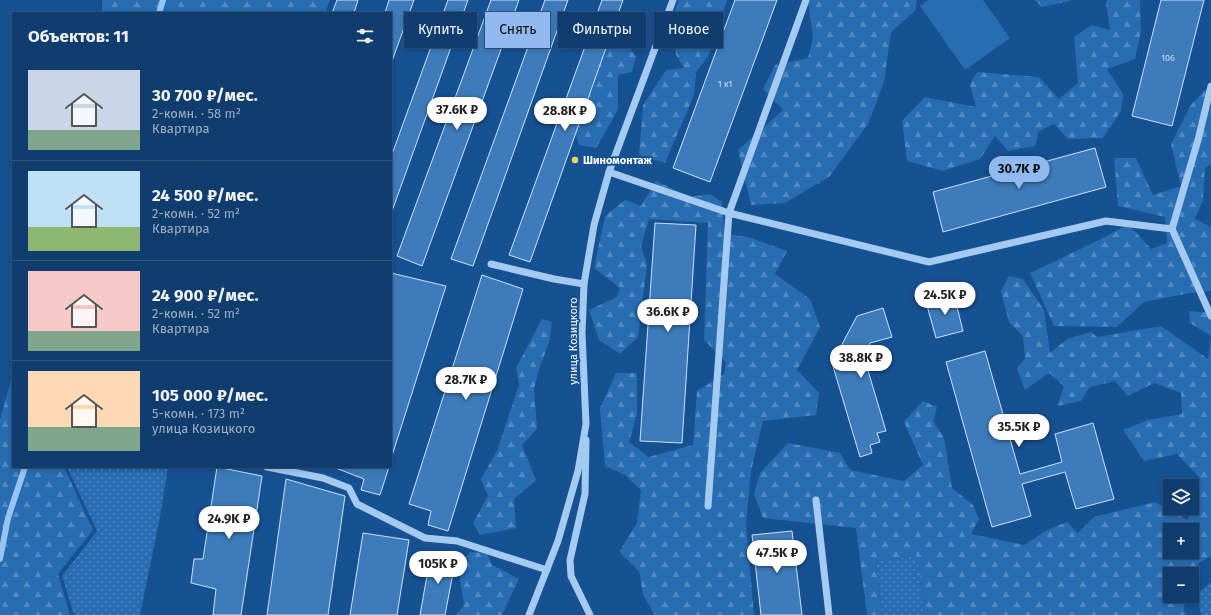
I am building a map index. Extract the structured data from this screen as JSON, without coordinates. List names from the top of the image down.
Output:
{
  "streets": {
    "street": ["улица Козицкого"]
  },
  "places": ["Шиномонтаж"],
  "house_numbers": ["106", "1 к1"],
  "page": {
    "chip": [
      "Купить",
      "Снять",
      "Фильтры",
      "Новое"
    ],
    "heading": "Объектов: 11",
    "list": [
      {
        "name": "30 700 ₽/мес.",
        "note": "2-комн. · 58 m² · Квартира"
      },
      {
        "name": "24 500 ₽/мес.",
        "note": "2-комн. · 52 m² · Квартира"
      },
      {
        "name": "24 900 ₽/мес.",
        "note": "2-комн. · 52 m² · Квартира"
      },
      {
        "name": "105 000 ₽/мес.",
        "note": "5-комн. · 173 m² · улица Козицкого"
      }
    ],
    "price": [
      "37.6K ₽",
      "28.8K ₽",
      "30.7K ₽",
      "24.5K ₽",
      "36.6K ₽",
      "38.8K ₽",
      "28.7K ₽",
      "35.5K ₽",
      "24.9K ₽",
      "47.5K ₽",
      "105K ₽"
    ],
    "map_buttons": ["+", "−"]
  }
}
